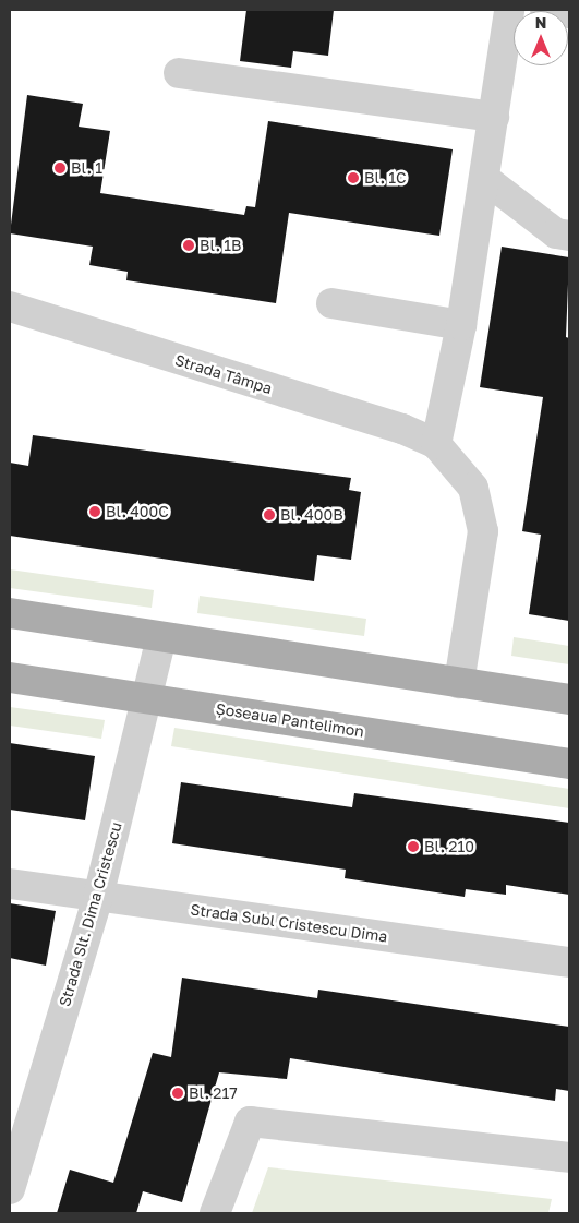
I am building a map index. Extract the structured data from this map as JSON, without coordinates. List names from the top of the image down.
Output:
{
  "streets": {
    "main road": ["Șoseaua Pantelimon"],
    "street": ["Strada Tâmpa", "Strada Slt. Dima Cristescu", "Strada Subl Cristescu Dima"]
  },
  "crossings": [
    ["Șoseaua Pantelimon", "Strada Slt. Dima Cristescu"],
    ["Strada Slt. Dima Cristescu", "Strada Subl Cristescu Dima"]
  ],
  "places": [
    "Bl. 1",
    "Bl. 1C",
    "Bl. 1B",
    "Bl. 400C",
    "Bl. 400B",
    "Bl. 210",
    "Bl. 217"
  ],
  "north": "top"
}
